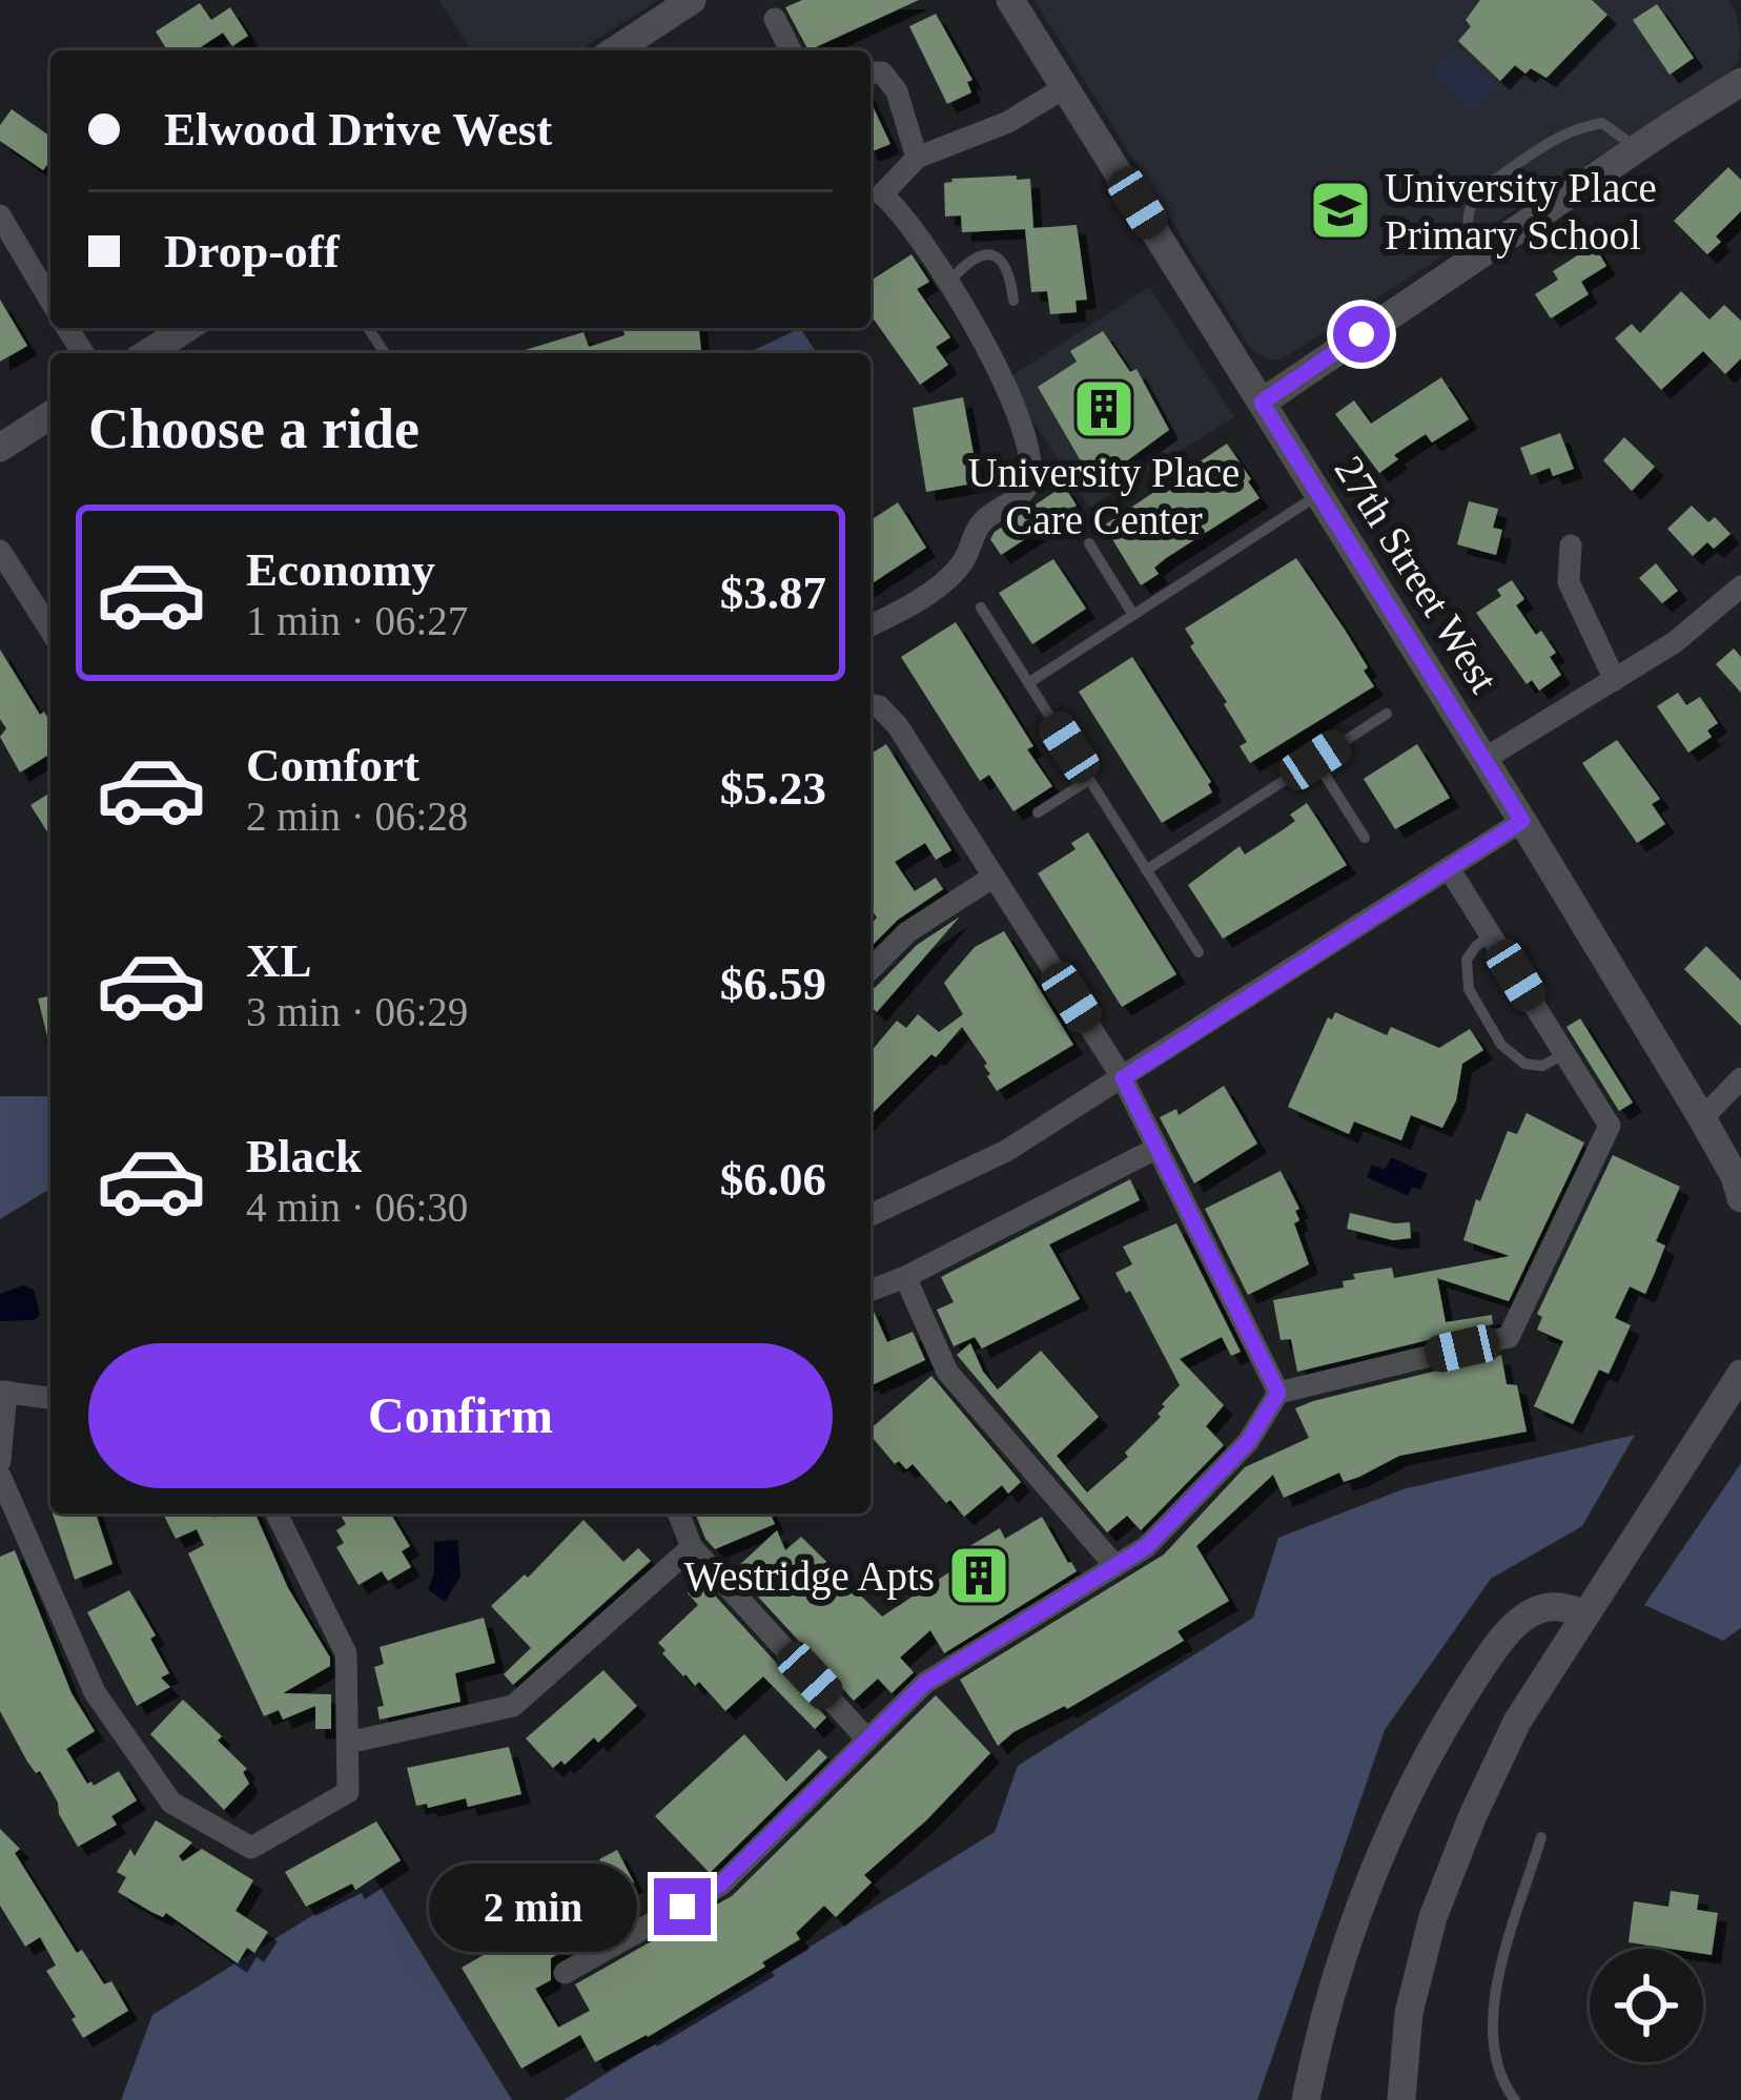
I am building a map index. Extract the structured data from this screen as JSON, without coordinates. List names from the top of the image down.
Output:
{
  "streets": {
    "street": ["27th Street West"]
  },
  "places": {
    "school or university": ["University Place Primary School"],
    "building": ["University Place Care Center", "Westridge Apts"]
  },
  "page": {
    "banner": ["Elwood Drive West", "Drop-off"],
    "heading": "Choose a ride",
    "list": [
      {
        "name": "Economy",
        "note": "1 min · 06:27",
        "value": "$3.87"
      },
      {
        "name": "Comfort",
        "note": "2 min · 06:28",
        "value": "$5.23"
      },
      {
        "name": "XL",
        "note": "3 min · 06:29",
        "value": "$6.59"
      },
      {
        "name": "Black",
        "note": "4 min · 06:30",
        "value": "$6.06"
      }
    ],
    "buttons": "Confirm",
    "bubble": "2 min"
  }
}
